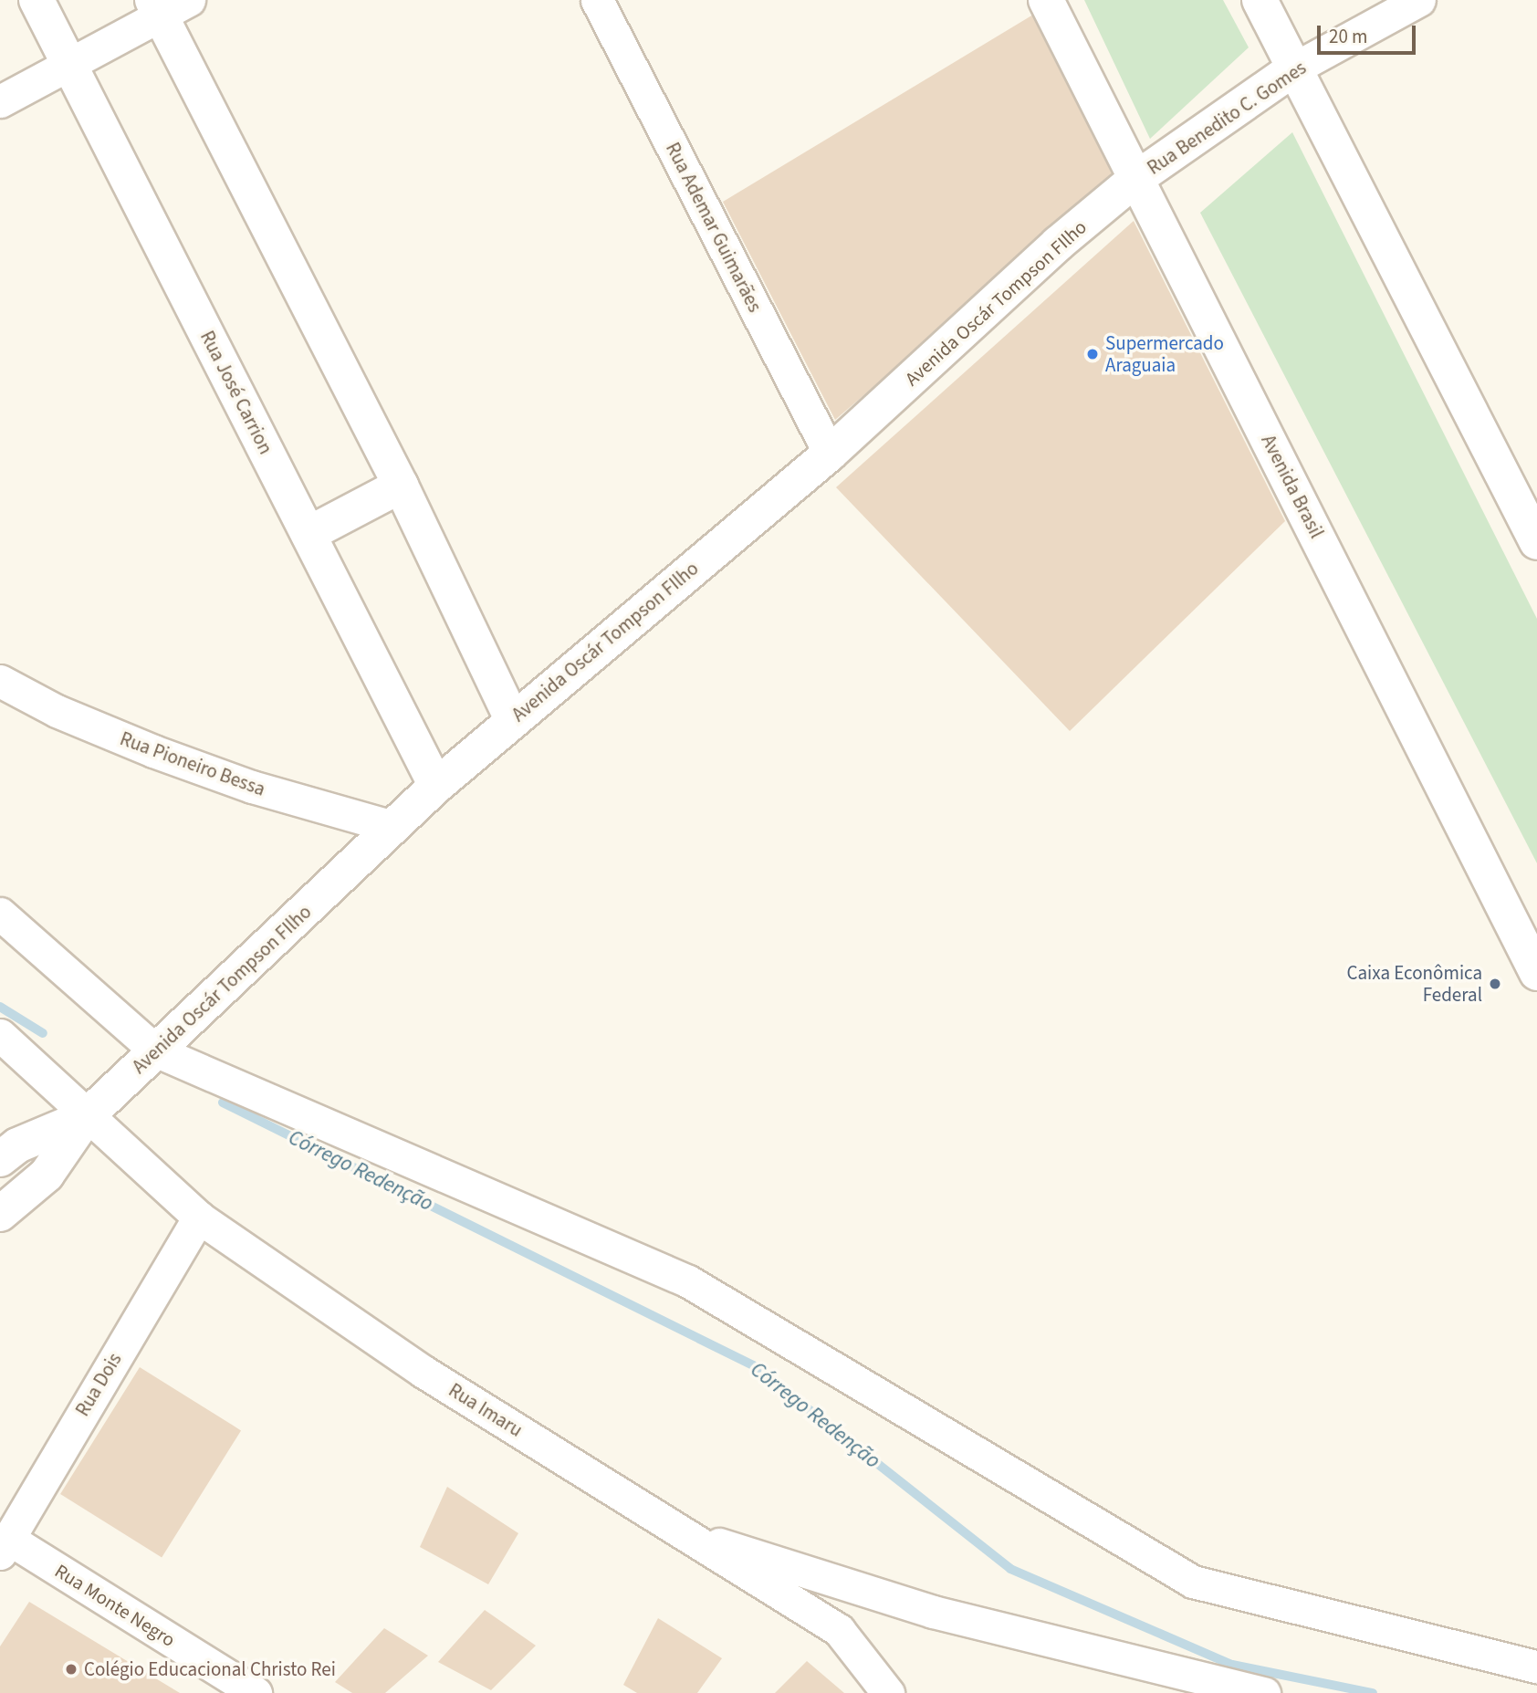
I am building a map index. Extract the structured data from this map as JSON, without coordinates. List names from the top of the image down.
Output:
{
  "streets": {
    "street": [
      "Rua Benedito C. Gomes",
      "Rua Ademar Guimarães",
      "Avenida Oscár Tompson FIlho",
      "Rua José Carrion",
      "Avenida Brasil",
      "Rua Pioneiro Bessa",
      "Rua Dois",
      "Rua Imaru",
      "Rua Monte Negro"
    ]
  },
  "crossings": [
    ["Rua Benedito C. Gomes", "Avenida Oscár Tompson FIlho"],
    ["Rua Benedito C. Gomes", "Avenida Brasil"],
    ["Rua Ademar Guimarães", "Avenida Oscár Tompson FIlho"],
    ["Avenida Oscár Tompson FIlho", "Rua José Carrion"],
    ["Avenida Oscár Tompson FIlho", "Avenida Brasil"],
    ["Avenida Oscár Tompson FIlho", "Rua Pioneiro Bessa"],
    ["Avenida Oscár Tompson FIlho", "Rua Imaru"],
    ["Rua Dois", "Rua Imaru"],
    ["Rua Dois", "Rua Monte Negro"]
  ],
  "water": ["Córrego Redenção"],
  "places": ["Supermercado Araguaia", "Caixa Econômica Federal", "Colégio Educacional Christo Rei"],
  "scale_bar": "20 m"
}
